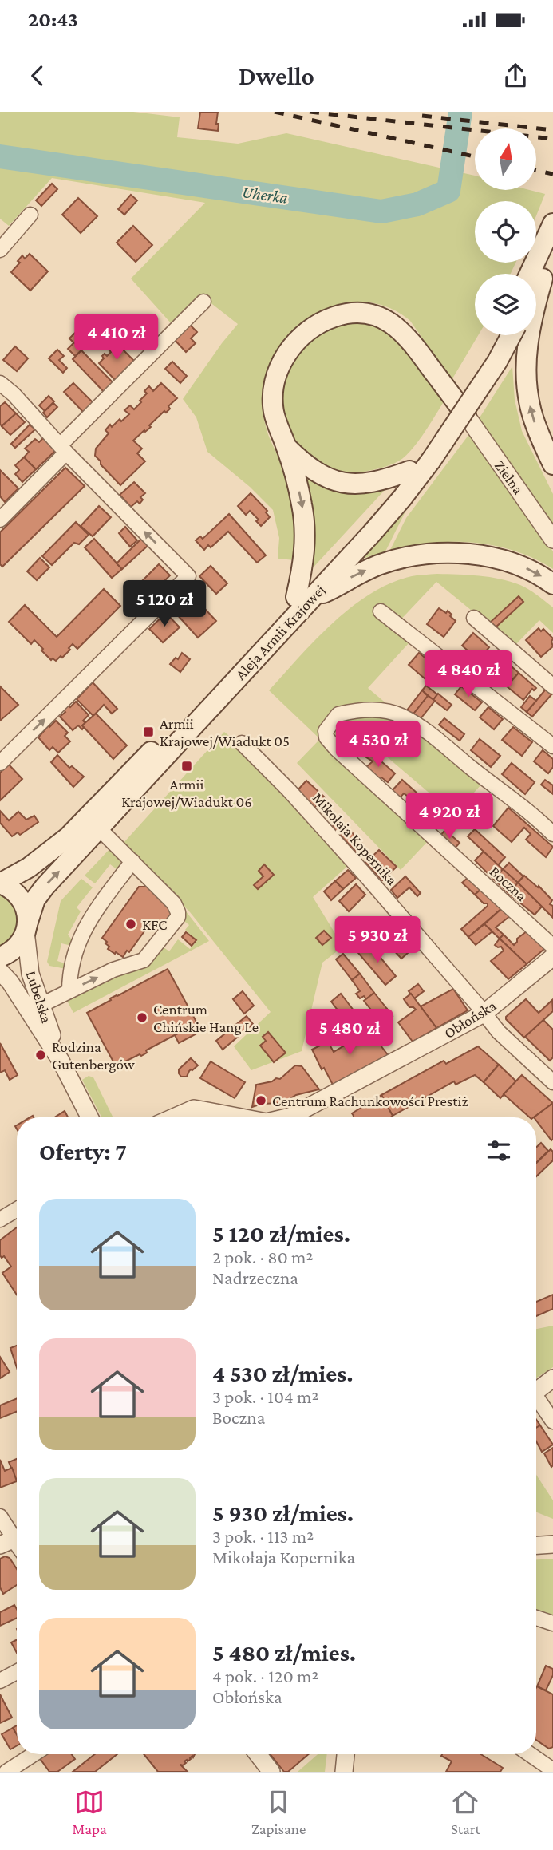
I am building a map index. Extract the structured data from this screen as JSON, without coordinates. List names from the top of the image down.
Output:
{
  "streets": {
    "main road": ["Aleja Armii Krajowej"],
    "street": [
      "Zielna",
      "Mikołaja Kopernika",
      "Boczna",
      "Lubelska",
      "Obłońska"
    ]
  },
  "crossings": [
    ["Aleja Armii Krajowej", "Lubelska"],
    ["Mikołaja Kopernika", "Obłońska"]
  ],
  "water": ["Uherka"],
  "places": {
    "transit": ["Armii Krajowej/Wiadukt 05", "Armii Krajowej/Wiadukt 06"],
    "other": [
      "KFC",
      "Centrum Chińskie Hang Le",
      "Rodzina Gutenbergów",
      "Centrum Rachunkowości Prestiż"
    ]
  },
  "north": "top",
  "page": {
    "status": "20:43",
    "header": "Dwello",
    "price": [
      "4 410 zł",
      "5 120 zł",
      "4 840 zł",
      "4 530 zł",
      "4 920 zł",
      "5 930 zł",
      "5 480 zł"
    ],
    "heading": "Oferty: 7",
    "list": [
      {
        "name": "5 120 zł/mies.",
        "note": "2 pok. · 80 m² · Nadrzeczna"
      },
      {
        "name": "4 530 zł/mies.",
        "note": "3 pok. · 104 m² · Boczna"
      },
      {
        "name": "5 930 zł/mies.",
        "note": "3 pok. · 113 m² · Mikołaja Kopernika"
      },
      {
        "name": "5 480 zł/mies.",
        "note": "4 pok. · 120 m² · Obłońska"
      }
    ],
    "tabs": ["Mapa", "Zapisane", "Start"]
  }
}
